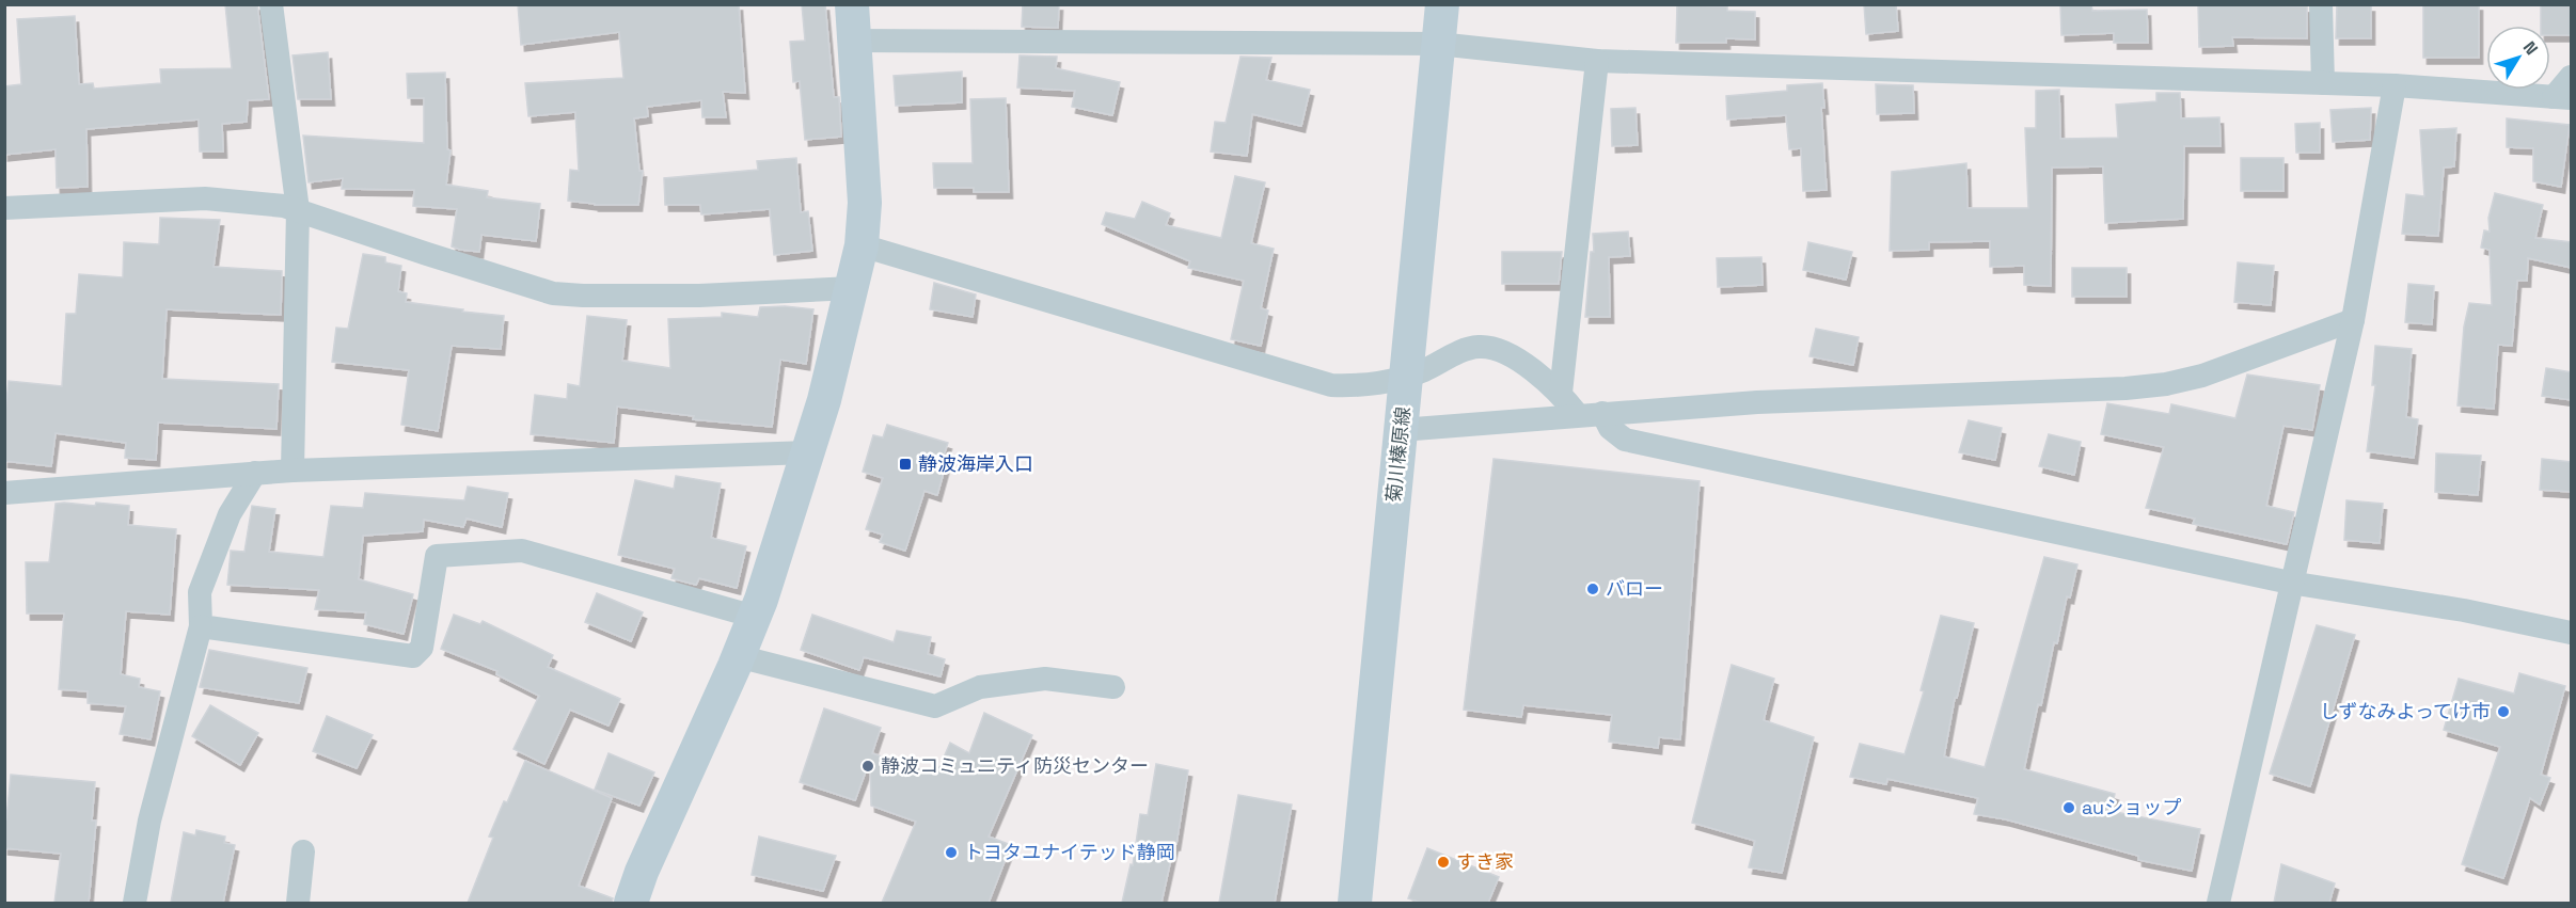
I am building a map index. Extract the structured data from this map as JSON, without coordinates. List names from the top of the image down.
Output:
{
  "streets": {
    "street": ["菊川榛原線"]
  },
  "places": {
    "transit": ["静波海岸入口"],
    "other": [
      "バロー",
      "しずなみよってけ市",
      "静波コミュニティ防災センター",
      "auショップ",
      "トヨタユナイテッド静岡",
      "すき家"
    ]
  },
  "north": "top right"
}
